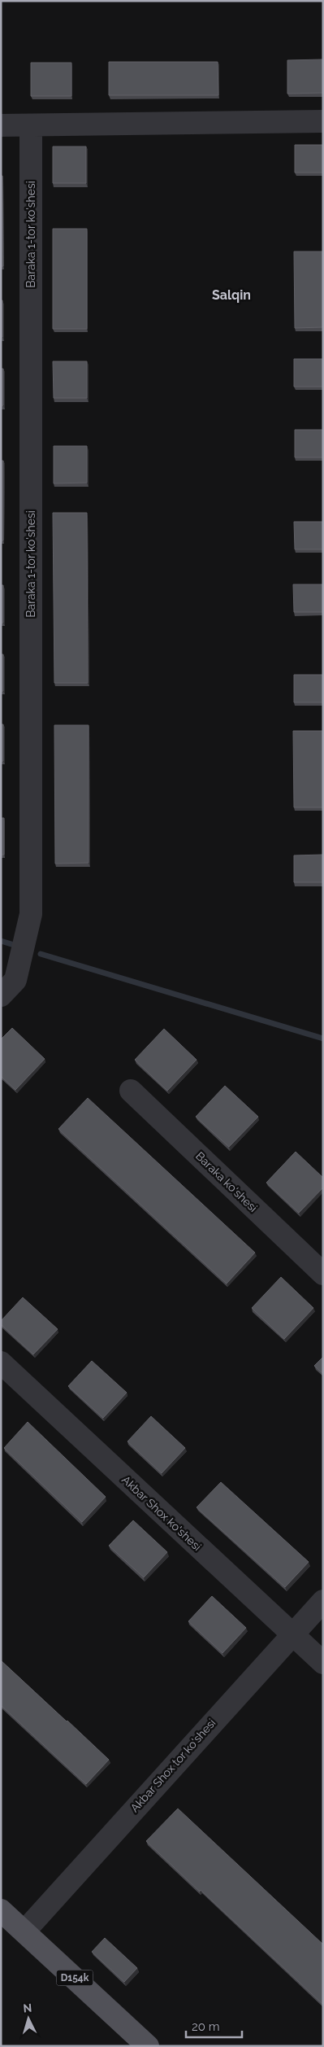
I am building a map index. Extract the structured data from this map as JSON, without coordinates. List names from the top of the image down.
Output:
{
  "streets": {
    "main road": ["D154k"],
    "street": [
      "Baraka 1-tor ko'shesi",
      "Baraka ko'shesi",
      "Akbar Shox ko'shesi",
      "Akbar Shox tor ko'shesi"
    ]
  },
  "crossings": [
    ["Akbar Shox ko'shesi", "Akbar Shox tor ko'shesi"],
    ["Akbar Shox tor ko'shesi", "D154k"]
  ],
  "districts": ["Salqin"],
  "scale_bar": "20 m",
  "north": "top"
}
